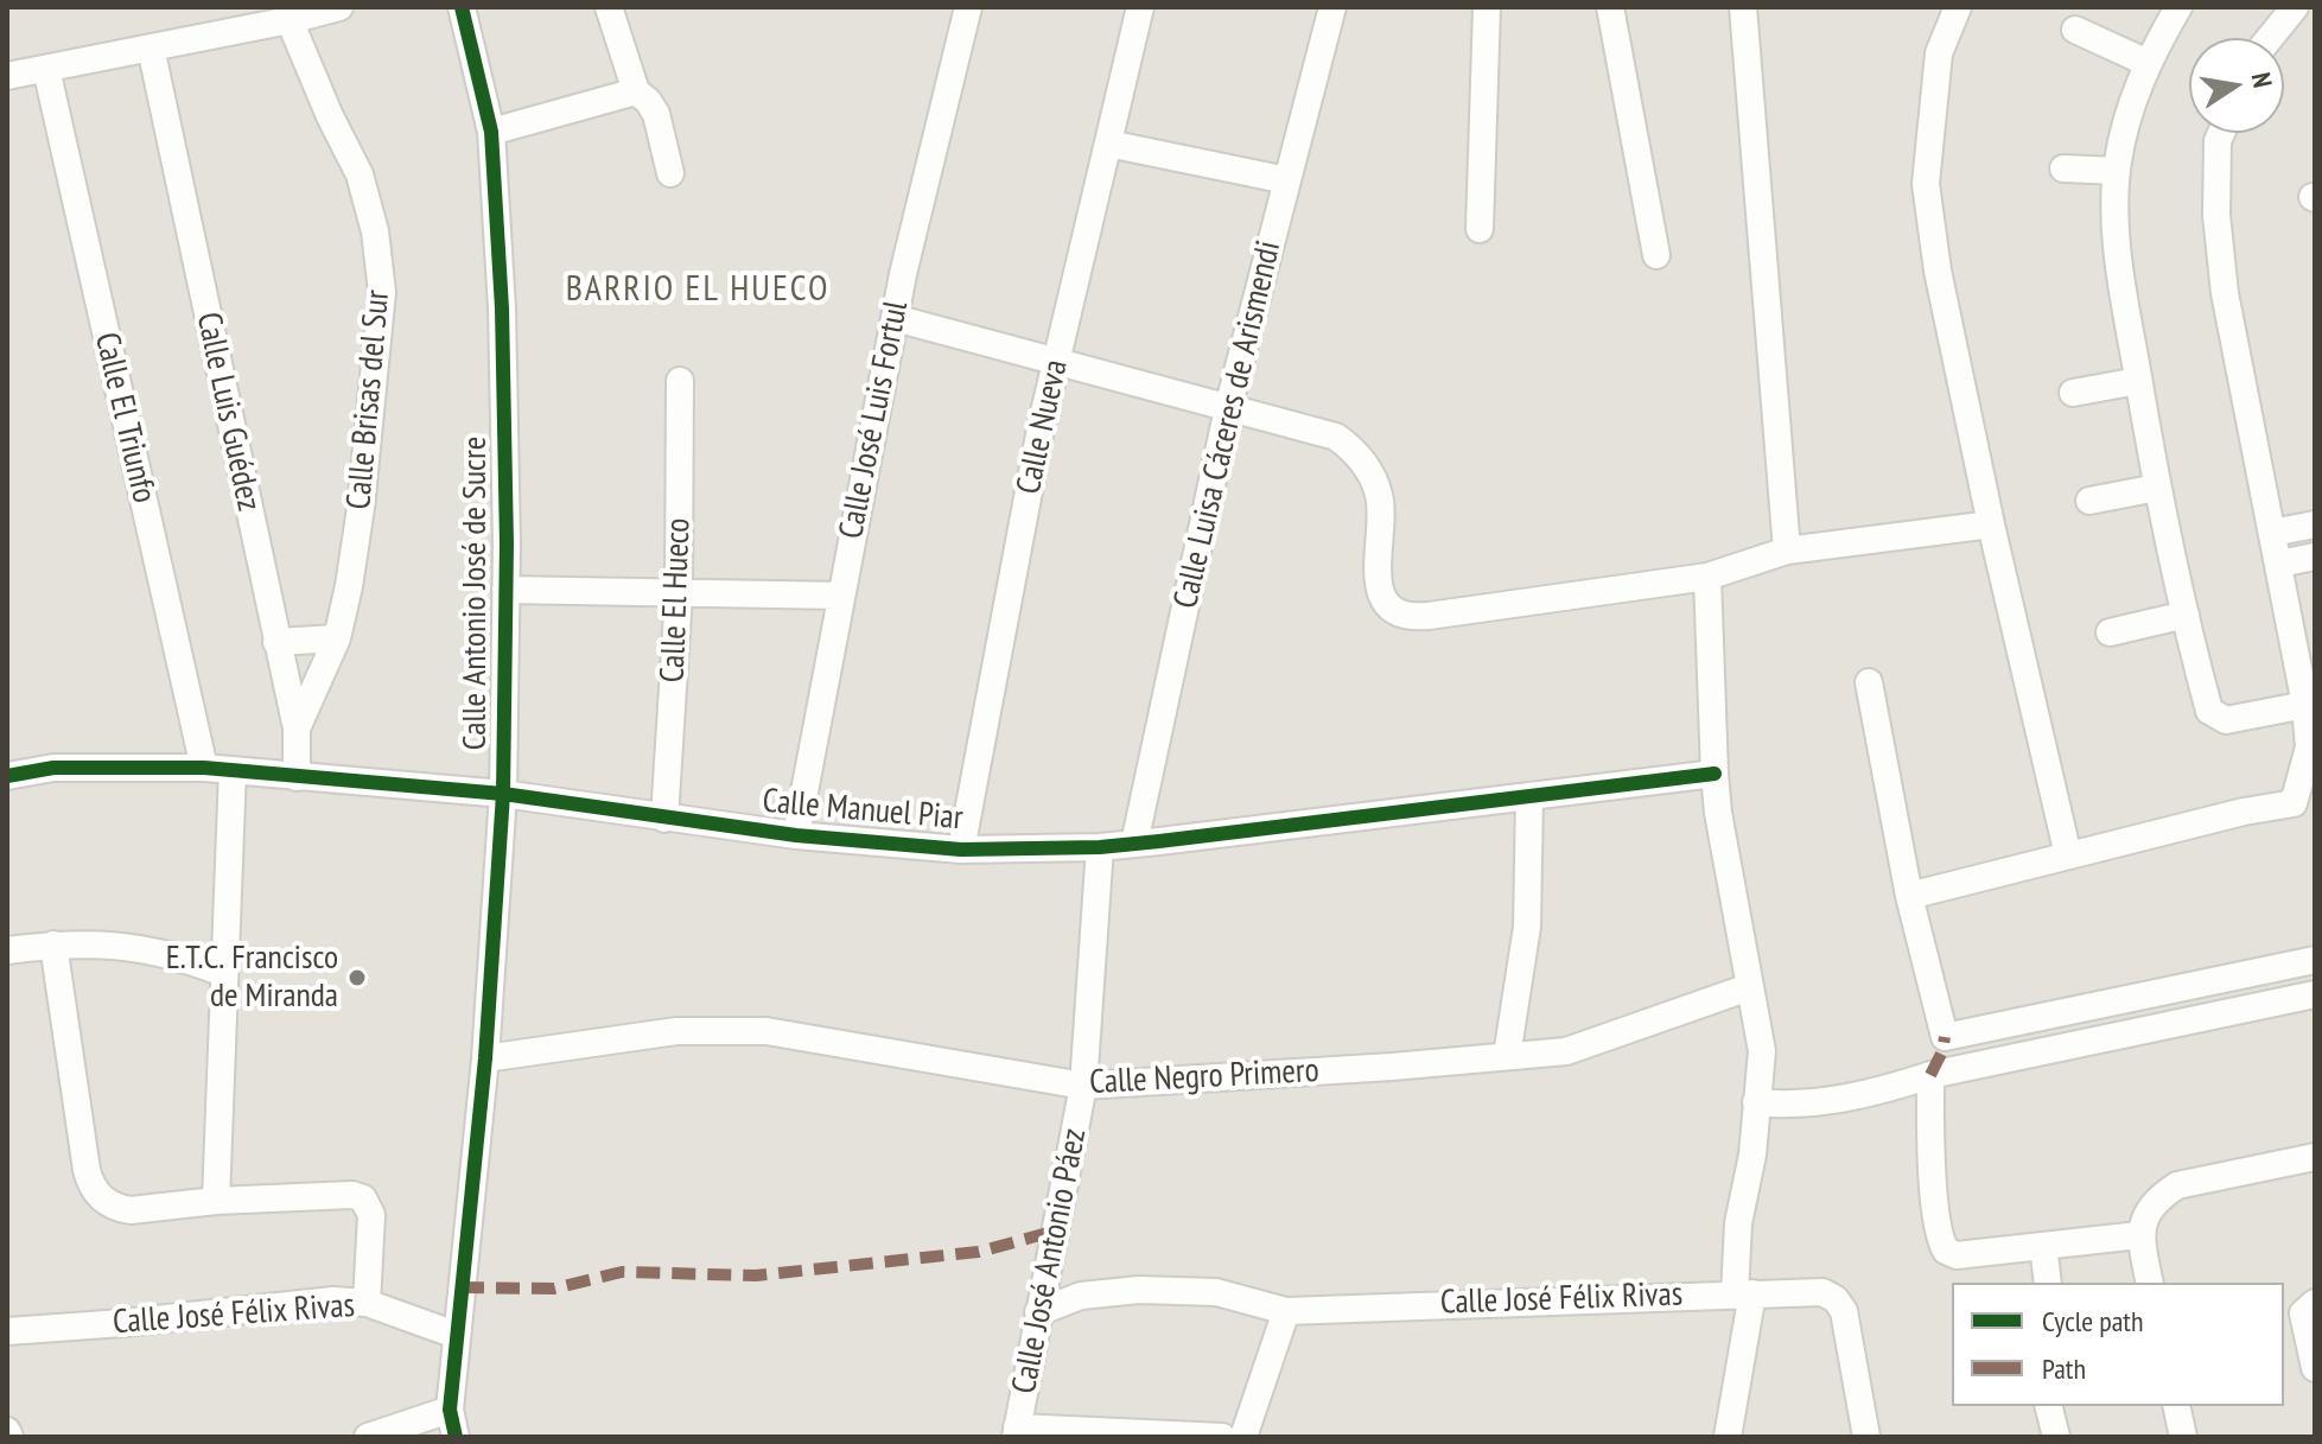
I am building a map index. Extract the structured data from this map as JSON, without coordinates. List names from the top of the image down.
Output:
{
  "streets": {
    "street": [
      "Calle Brisas del Sur",
      "Calle Luis Guédez",
      "Calle El Triunfo",
      "Calle José Luis Fortul",
      "Calle Luisa Cáceres de Arismendi",
      "Calle Nueva",
      "Calle Antonio José de Sucre",
      "Calle El Hueco",
      "Calle Manuel Piar",
      "Calle Negro Primero",
      "Calle José Antonio Páez",
      "Calle José Félix Rivas"
    ]
  },
  "crossings": [
    ["Calle Brisas del Sur", "Calle Luis Guédez"],
    ["Calle Luis Guédez", "Calle Manuel Piar"],
    ["Calle El Triunfo", "Calle Manuel Piar"],
    ["Calle José Luis Fortul", "Calle Manuel Piar"],
    ["Calle Luisa Cáceres de Arismendi", "Calle Manuel Piar"],
    ["Calle Nueva", "Calle Manuel Piar"],
    ["Calle Antonio José de Sucre", "Calle Manuel Piar"],
    ["Calle Antonio José de Sucre", "Calle Negro Primero"],
    ["Calle Antonio José de Sucre", "Calle José Félix Rivas"],
    ["Calle El Hueco", "Calle Manuel Piar"],
    ["Calle Negro Primero", "Calle José Antonio Páez"],
    ["Calle José Antonio Páez", "Calle José Félix Rivas"]
  ],
  "districts": ["BARRIO EL HUECO"],
  "places": ["E.T.C. Francisco de Miranda"],
  "legend": ["Cycle path", "Path"],
  "north": "right"
}
